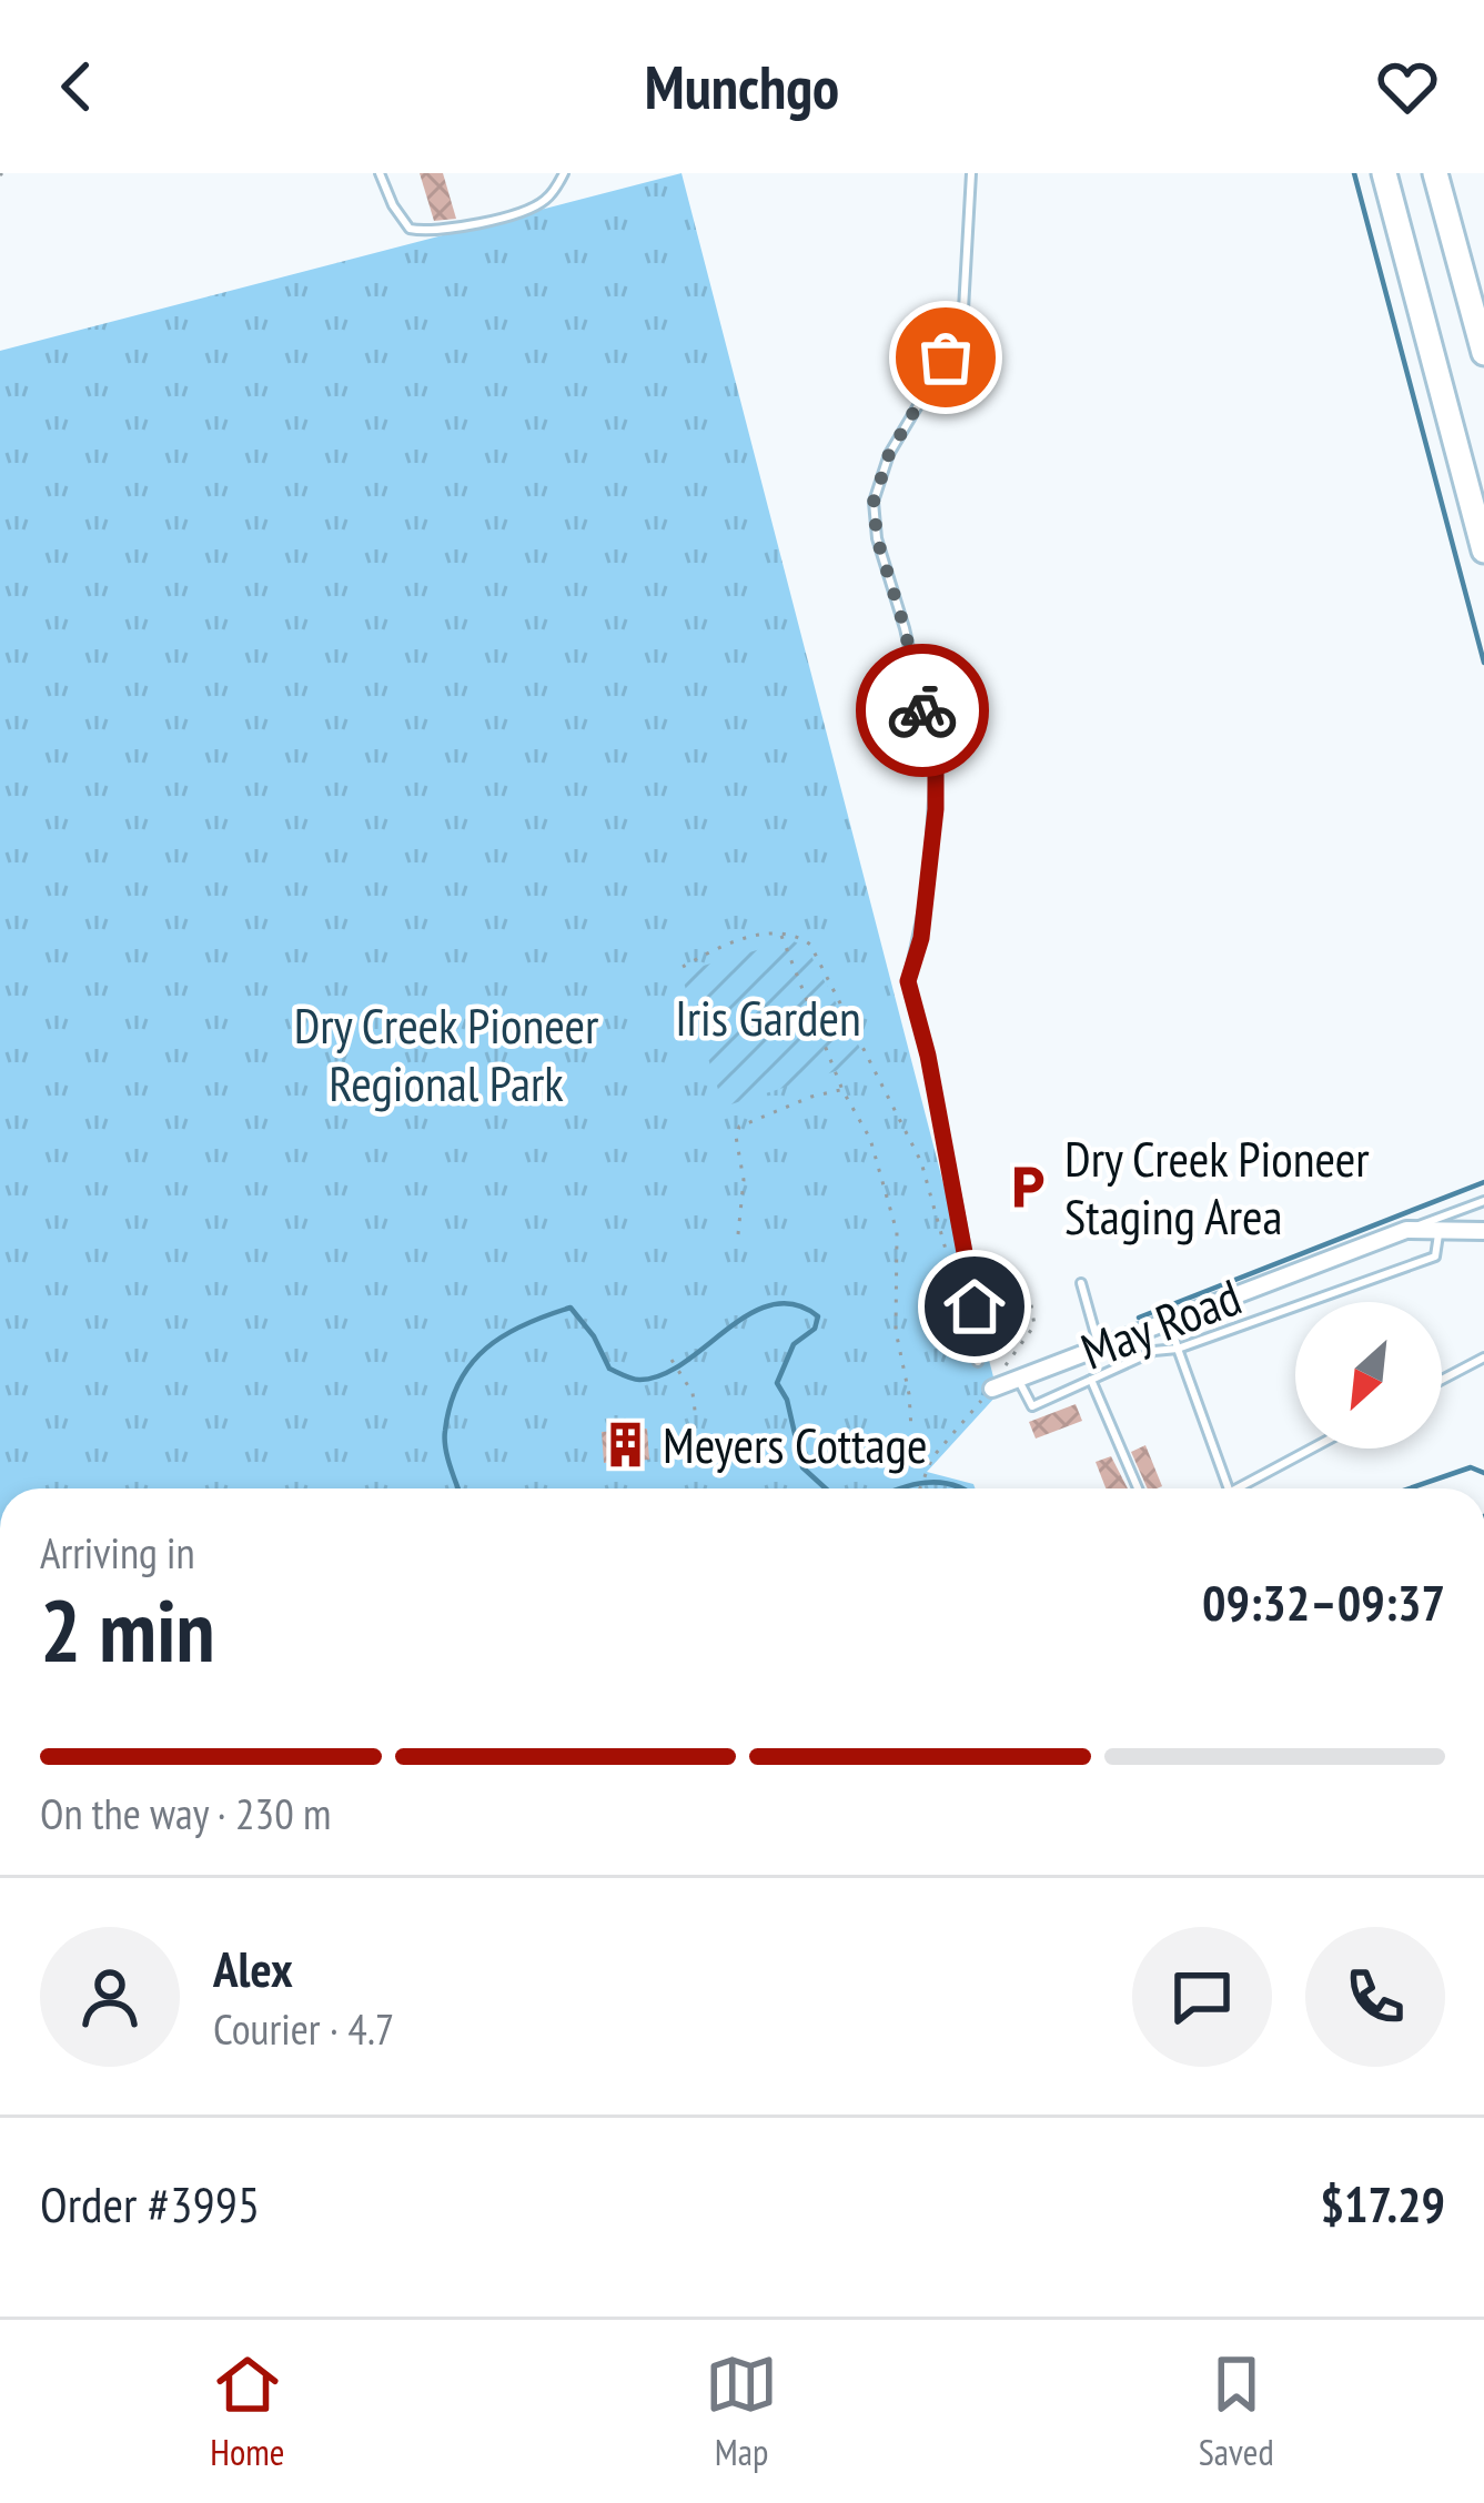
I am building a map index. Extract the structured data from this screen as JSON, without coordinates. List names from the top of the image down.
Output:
{
  "streets": {
    "street": ["May Road"]
  },
  "parks": ["Iris Garden", "Dry Creek Pioneer Regional Park"],
  "places": {
    "parking": ["Dry Creek Pioneer Staging Area"],
    "building": ["Meyers Cottage"]
  },
  "north": "bottom left",
  "page": {
    "header": "Munchgo",
    "heading": ["2 min", "Arriving in", "09:32–09:37"],
    "panel": [
      "Alex",
      "Courier · 4.7",
      "Order #3995",
      "$17.29"
    ],
    "bar": "On the way · 230 m",
    "tabs": ["Home", "Map", "Saved"]
  }
}
